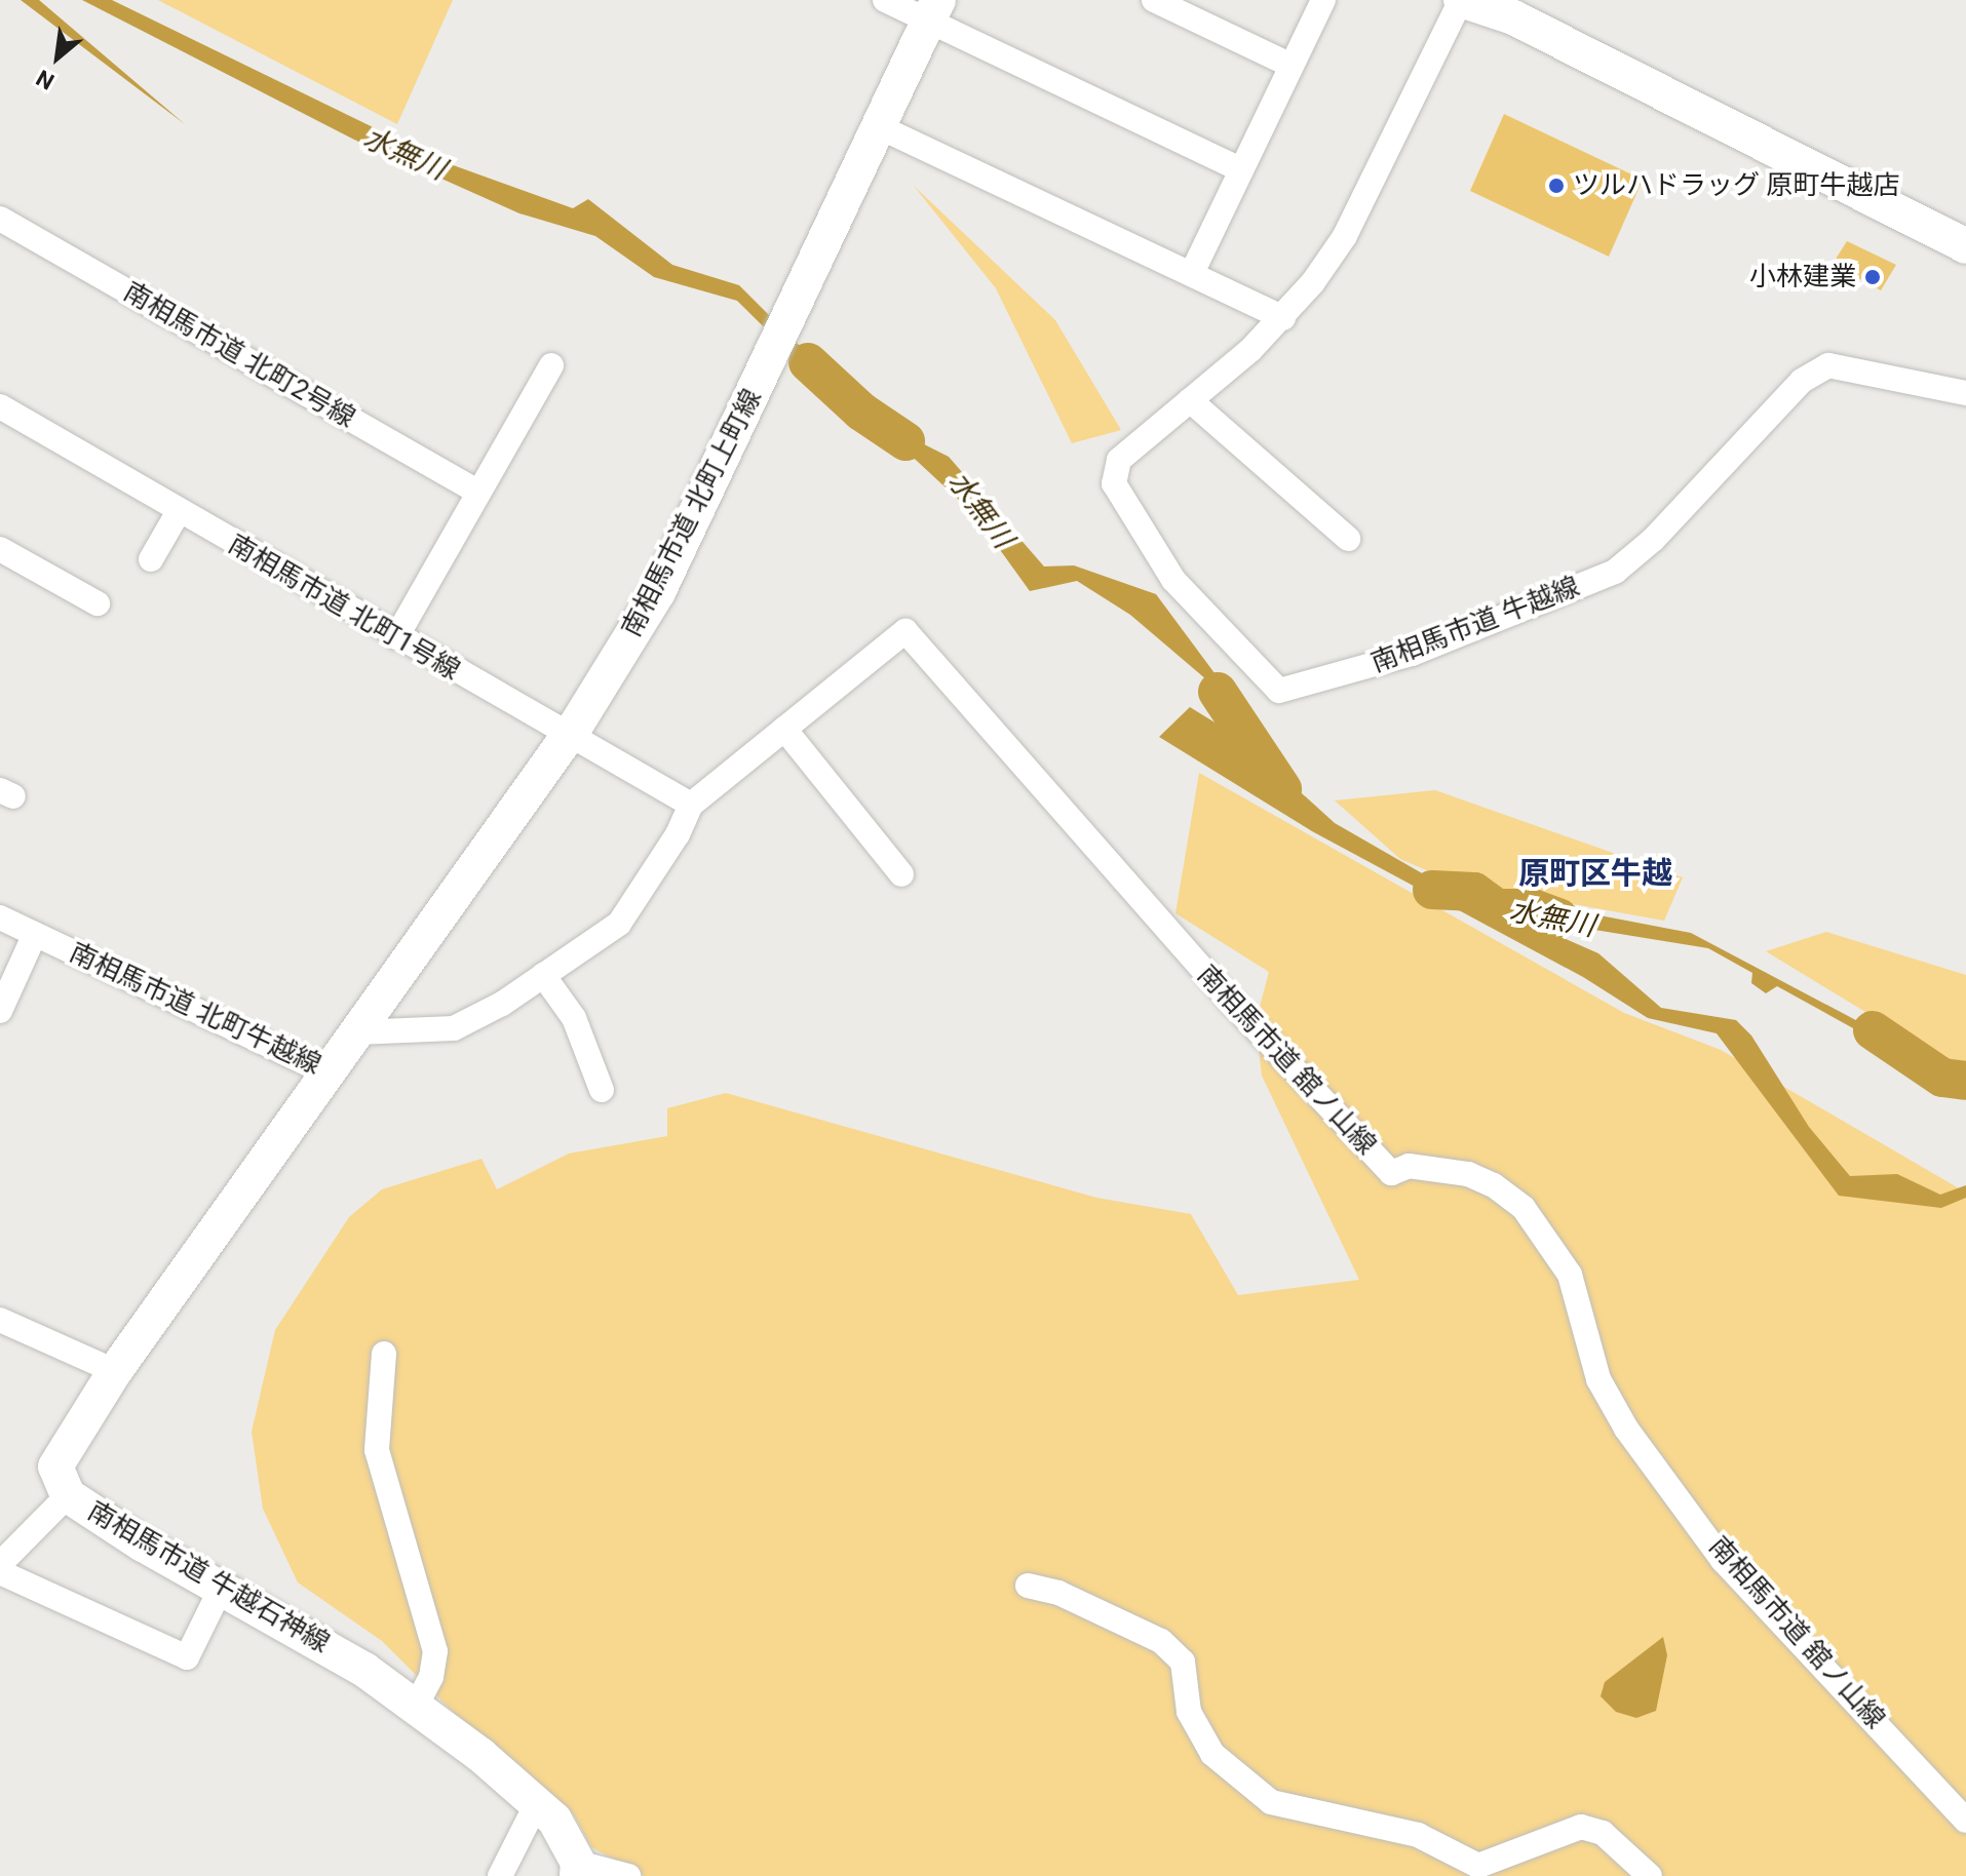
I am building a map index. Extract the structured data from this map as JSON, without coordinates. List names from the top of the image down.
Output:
{
  "streets": {
    "street": [
      "南相馬市道 北町2号線",
      "南相馬市道 北町上町線",
      "南相馬市道 北町1号線",
      "南相馬市道 牛越線",
      "南相馬市道 北町牛越線",
      "南相馬市道 舘ノ山線",
      "南相馬市道 牛越石神線"
    ]
  },
  "crossings": [
    ["南相馬市道 北町上町線", "南相馬市道 北町1号線"],
    ["南相馬市道 北町上町線", "南相馬市道 北町牛越線"],
    ["南相馬市道 北町1号線", "南相馬市道 北町牛越線"],
    ["南相馬市道 北町牛越線", "南相馬市道 舘ノ山線"],
    ["南相馬市道 北町牛越線", "南相馬市道 牛越石神線"]
  ],
  "districts": ["原町区牛越"],
  "water": ["水無川"],
  "places": ["ツルハドラッグ 原町牛越店", "小林建業"],
  "north": "bottom left"
}
